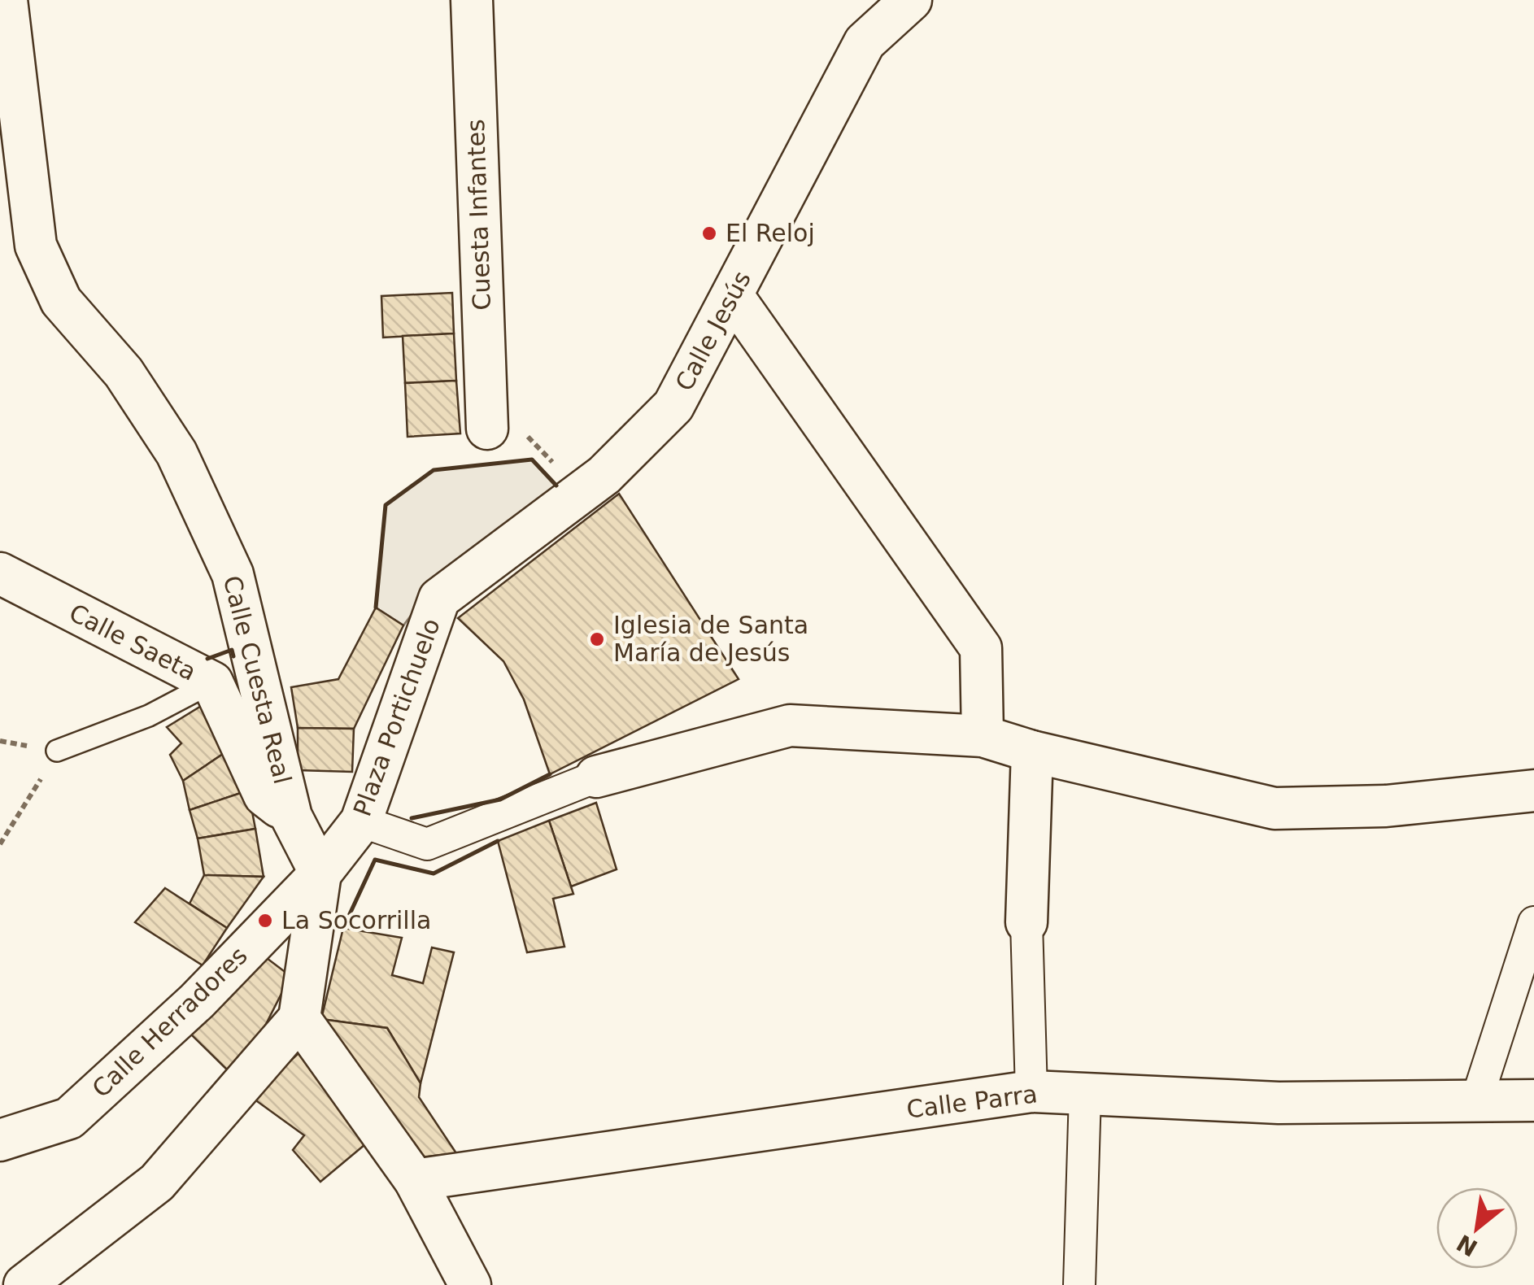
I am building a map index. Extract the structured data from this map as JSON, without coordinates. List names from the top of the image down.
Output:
{
  "streets": {
    "street": [
      "Cuesta Infantes",
      "Calle Jesús",
      "Calle Saeta",
      "Calle Cuesta Real",
      "Plaza Portichuelo",
      "Calle Herradores",
      "Calle Parra"
    ]
  },
  "crossings": [
    ["Calle Jesús", "Plaza Portichuelo"],
    ["Calle Saeta", "Calle Cuesta Real"],
    ["Calle Cuesta Real", "Plaza Portichuelo"],
    ["Calle Cuesta Real", "Calle Herradores"],
    ["Plaza Portichuelo", "Calle Herradores"]
  ],
  "places": ["El Reloj", "Iglesia de Santa María de Jesús", "La Socorrilla"],
  "north": "bottom left"
}
